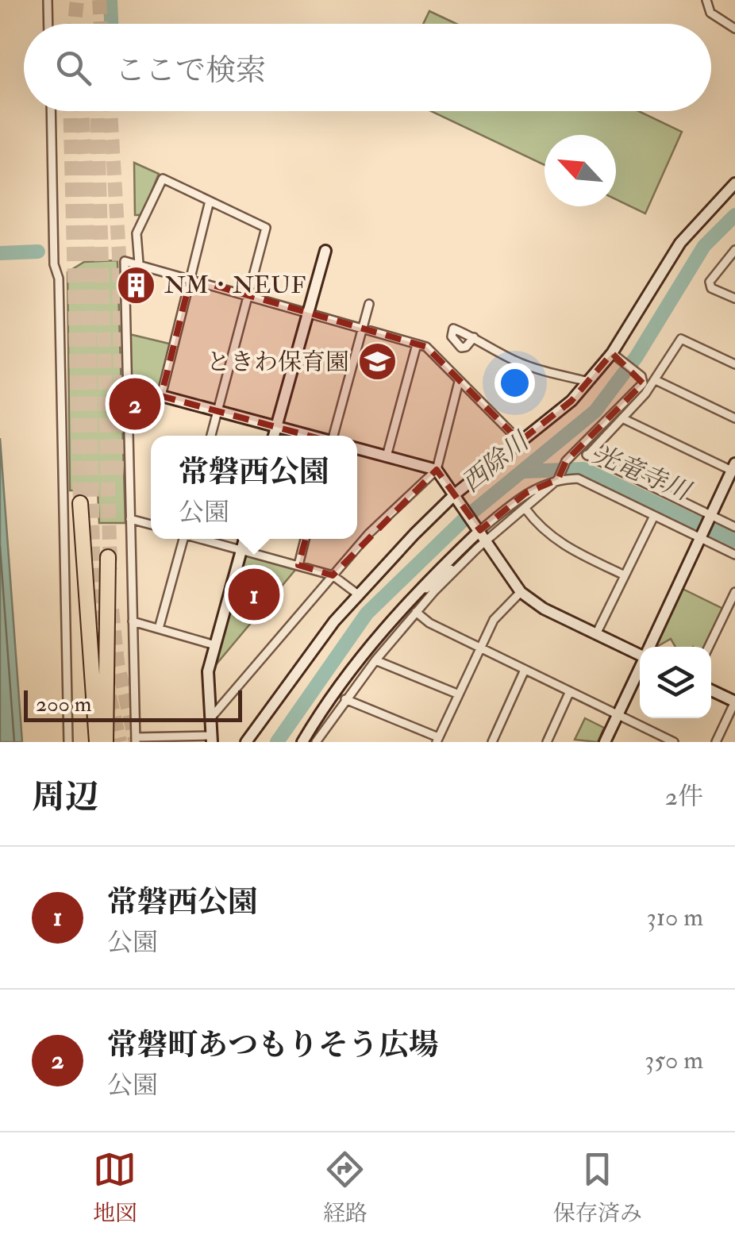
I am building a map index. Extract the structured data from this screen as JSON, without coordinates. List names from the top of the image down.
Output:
{
  "water": ["西除川", "光竜寺川"],
  "places": {
    "building": ["NM・NEUF"],
    "school or university": ["ときわ保育園"]
  },
  "scale_bar": "200 m",
  "north": "top left",
  "page": {
    "search": "ここで検索",
    "pins": ["2", "1"],
    "popup": ["常磐西公園", "公園"],
    "scale": "200 m",
    "heading": ["周辺", "2件"],
    "list": [
      {
        "mark": "1",
        "name": "常磐西公園",
        "note": "公園",
        "value": "310 m"
      },
      {
        "mark": "2",
        "name": "常磐町あつもりそう広場",
        "note": "公園",
        "value": "350 m"
      }
    ],
    "nav": ["地図", "経路", "保存済み"]
  }
}
